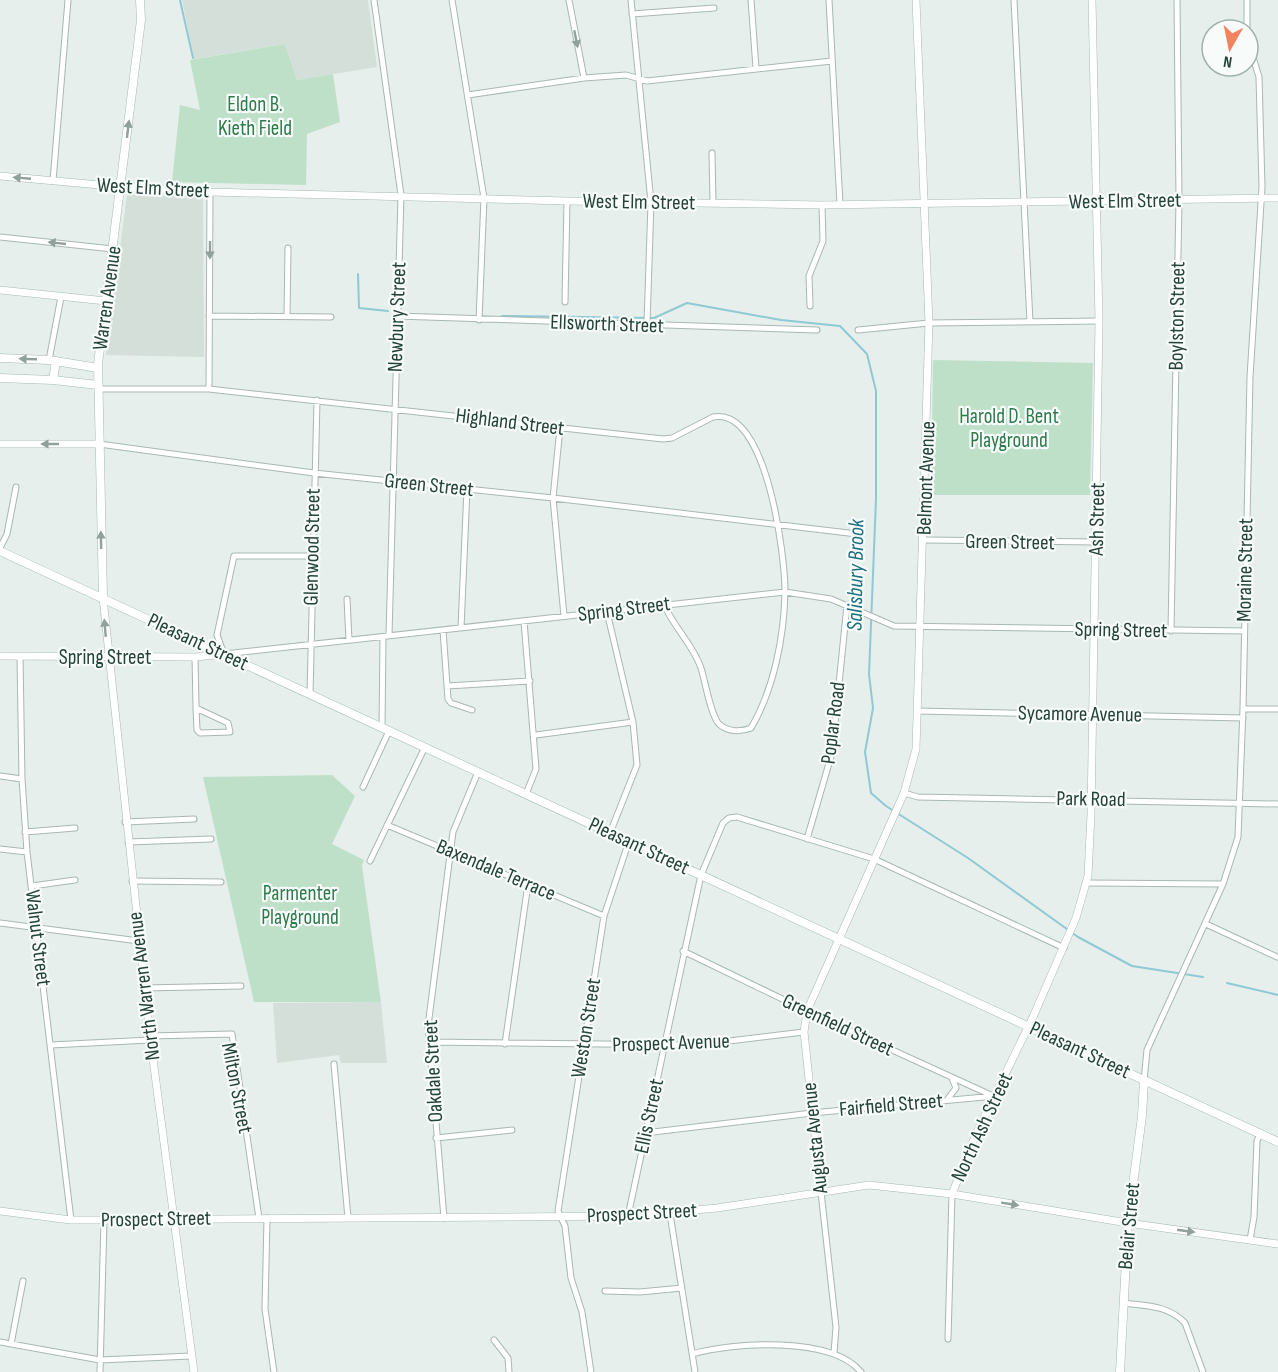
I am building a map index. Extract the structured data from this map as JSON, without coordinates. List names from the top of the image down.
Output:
{
  "streets": {
    "main road": ["Warren Avenue", "Pleasant Street", "Belair Street"],
    "street": [
      "West Elm Street",
      "Boylston Street",
      "Newbury Street",
      "Ellsworth Street",
      "Highland Street",
      "Belmont Avenue",
      "Green Street",
      "Ash Street",
      "Glenwood Street",
      "Moraine Street",
      "Spring Street",
      "Sycamore Avenue",
      "Poplar Road",
      "Park Road",
      "Baxendale Terrace",
      "Walnut Street",
      "North Warren Avenue",
      "Greenfield Street",
      "Weston Street",
      "Prospect Avenue",
      "Oakdale Street",
      "Milton Street",
      "Fairfield Street",
      "Ellis Street",
      "North Ash Street",
      "Augusta Avenue",
      "Prospect Street"
    ]
  },
  "crossings": [
    ["West Elm Street", "Warren Avenue"],
    ["West Elm Street", "Boylston Street"],
    ["West Elm Street", "Newbury Street"],
    ["West Elm Street", "Belmont Avenue"],
    ["West Elm Street", "Ash Street"],
    ["West Elm Street", "Moraine Street"],
    ["Warren Avenue", "Highland Street"],
    ["Warren Avenue", "Green Street"],
    ["Warren Avenue", "Pleasant Street"],
    ["Warren Avenue", "North Warren Avenue"],
    ["Boylston Street", "Spring Street"],
    ["Newbury Street", "Ellsworth Street"],
    ["Newbury Street", "Highland Street"],
    ["Newbury Street", "Green Street"],
    ["Newbury Street", "Spring Street"],
    ["Newbury Street", "Pleasant Street"],
    ["Highland Street", "Green Street"],
    ["Highland Street", "Glenwood Street"],
    ["Highland Street", "Spring Street"],
    ["Belmont Avenue", "Green Street"],
    ["Belmont Avenue", "Spring Street"],
    ["Belmont Avenue", "Pleasant Street"],
    ["Belmont Avenue", "Sycamore Avenue"],
    ["Belmont Avenue", "Park Road"],
    ["Belmont Avenue", "Augusta Avenue"],
    ["Green Street", "Ash Street"],
    ["Green Street", "Glenwood Street"],
    ["Ash Street", "Spring Street"],
    ["Ash Street", "Pleasant Street"],
    ["Ash Street", "Sycamore Avenue"],
    ["Ash Street", "Park Road"],
    ["Ash Street", "North Ash Street"],
    ["Glenwood Street", "Spring Street"],
    ["Glenwood Street", "Pleasant Street"],
    ["Moraine Street", "Spring Street"],
    ["Moraine Street", "Pleasant Street"],
    ["Moraine Street", "Sycamore Avenue"],
    ["Moraine Street", "Park Road"],
    ["Moraine Street", "Belair Street"],
    ["Spring Street", "Pleasant Street"],
    ["Spring Street", "Poplar Road"],
    ["Spring Street", "Walnut Street"],
    ["Spring Street", "North Warren Avenue"],
    ["Pleasant Street", "North Warren Avenue"],
    ["Pleasant Street", "Weston Street"],
    ["Pleasant Street", "Oakdale Street"],
    ["Pleasant Street", "Ellis Street"],
    ["Pleasant Street", "North Ash Street"],
    ["Pleasant Street", "Augusta Avenue"],
    ["Pleasant Street", "Belair Street"],
    ["Poplar Road", "Ellis Street"],
    ["Baxendale Terrace", "Weston Street"],
    ["Baxendale Terrace", "Oakdale Street"],
    ["Walnut Street", "Prospect Street"],
    ["North Warren Avenue", "Milton Street"],
    ["North Warren Avenue", "Prospect Street"],
    ["Greenfield Street", "Fairfield Street"],
    ["Greenfield Street", "Ellis Street"],
    ["Greenfield Street", "North Ash Street"],
    ["Greenfield Street", "Augusta Avenue"],
    ["Weston Street", "Prospect Avenue"],
    ["Weston Street", "Prospect Street"],
    ["Prospect Avenue", "Oakdale Street"],
    ["Prospect Avenue", "Ellis Street"],
    ["Prospect Avenue", "Augusta Avenue"],
    ["Oakdale Street", "Prospect Street"],
    ["Milton Street", "Prospect Street"],
    ["Fairfield Street", "Ellis Street"],
    ["Fairfield Street", "North Ash Street"],
    ["Fairfield Street", "Augusta Avenue"],
    ["Ellis Street", "Prospect Street"],
    ["North Ash Street", "Prospect Street"],
    ["Augusta Avenue", "Prospect Street"],
    ["Prospect Street", "Belair Street"]
  ],
  "one_way": ["Warren Avenue"],
  "water": ["Salisbury Brook"],
  "parks": ["Eldon B. Kieth Field", "Harold D. Bent Playground", "Parmenter Playground"],
  "north": "bottom"
}
